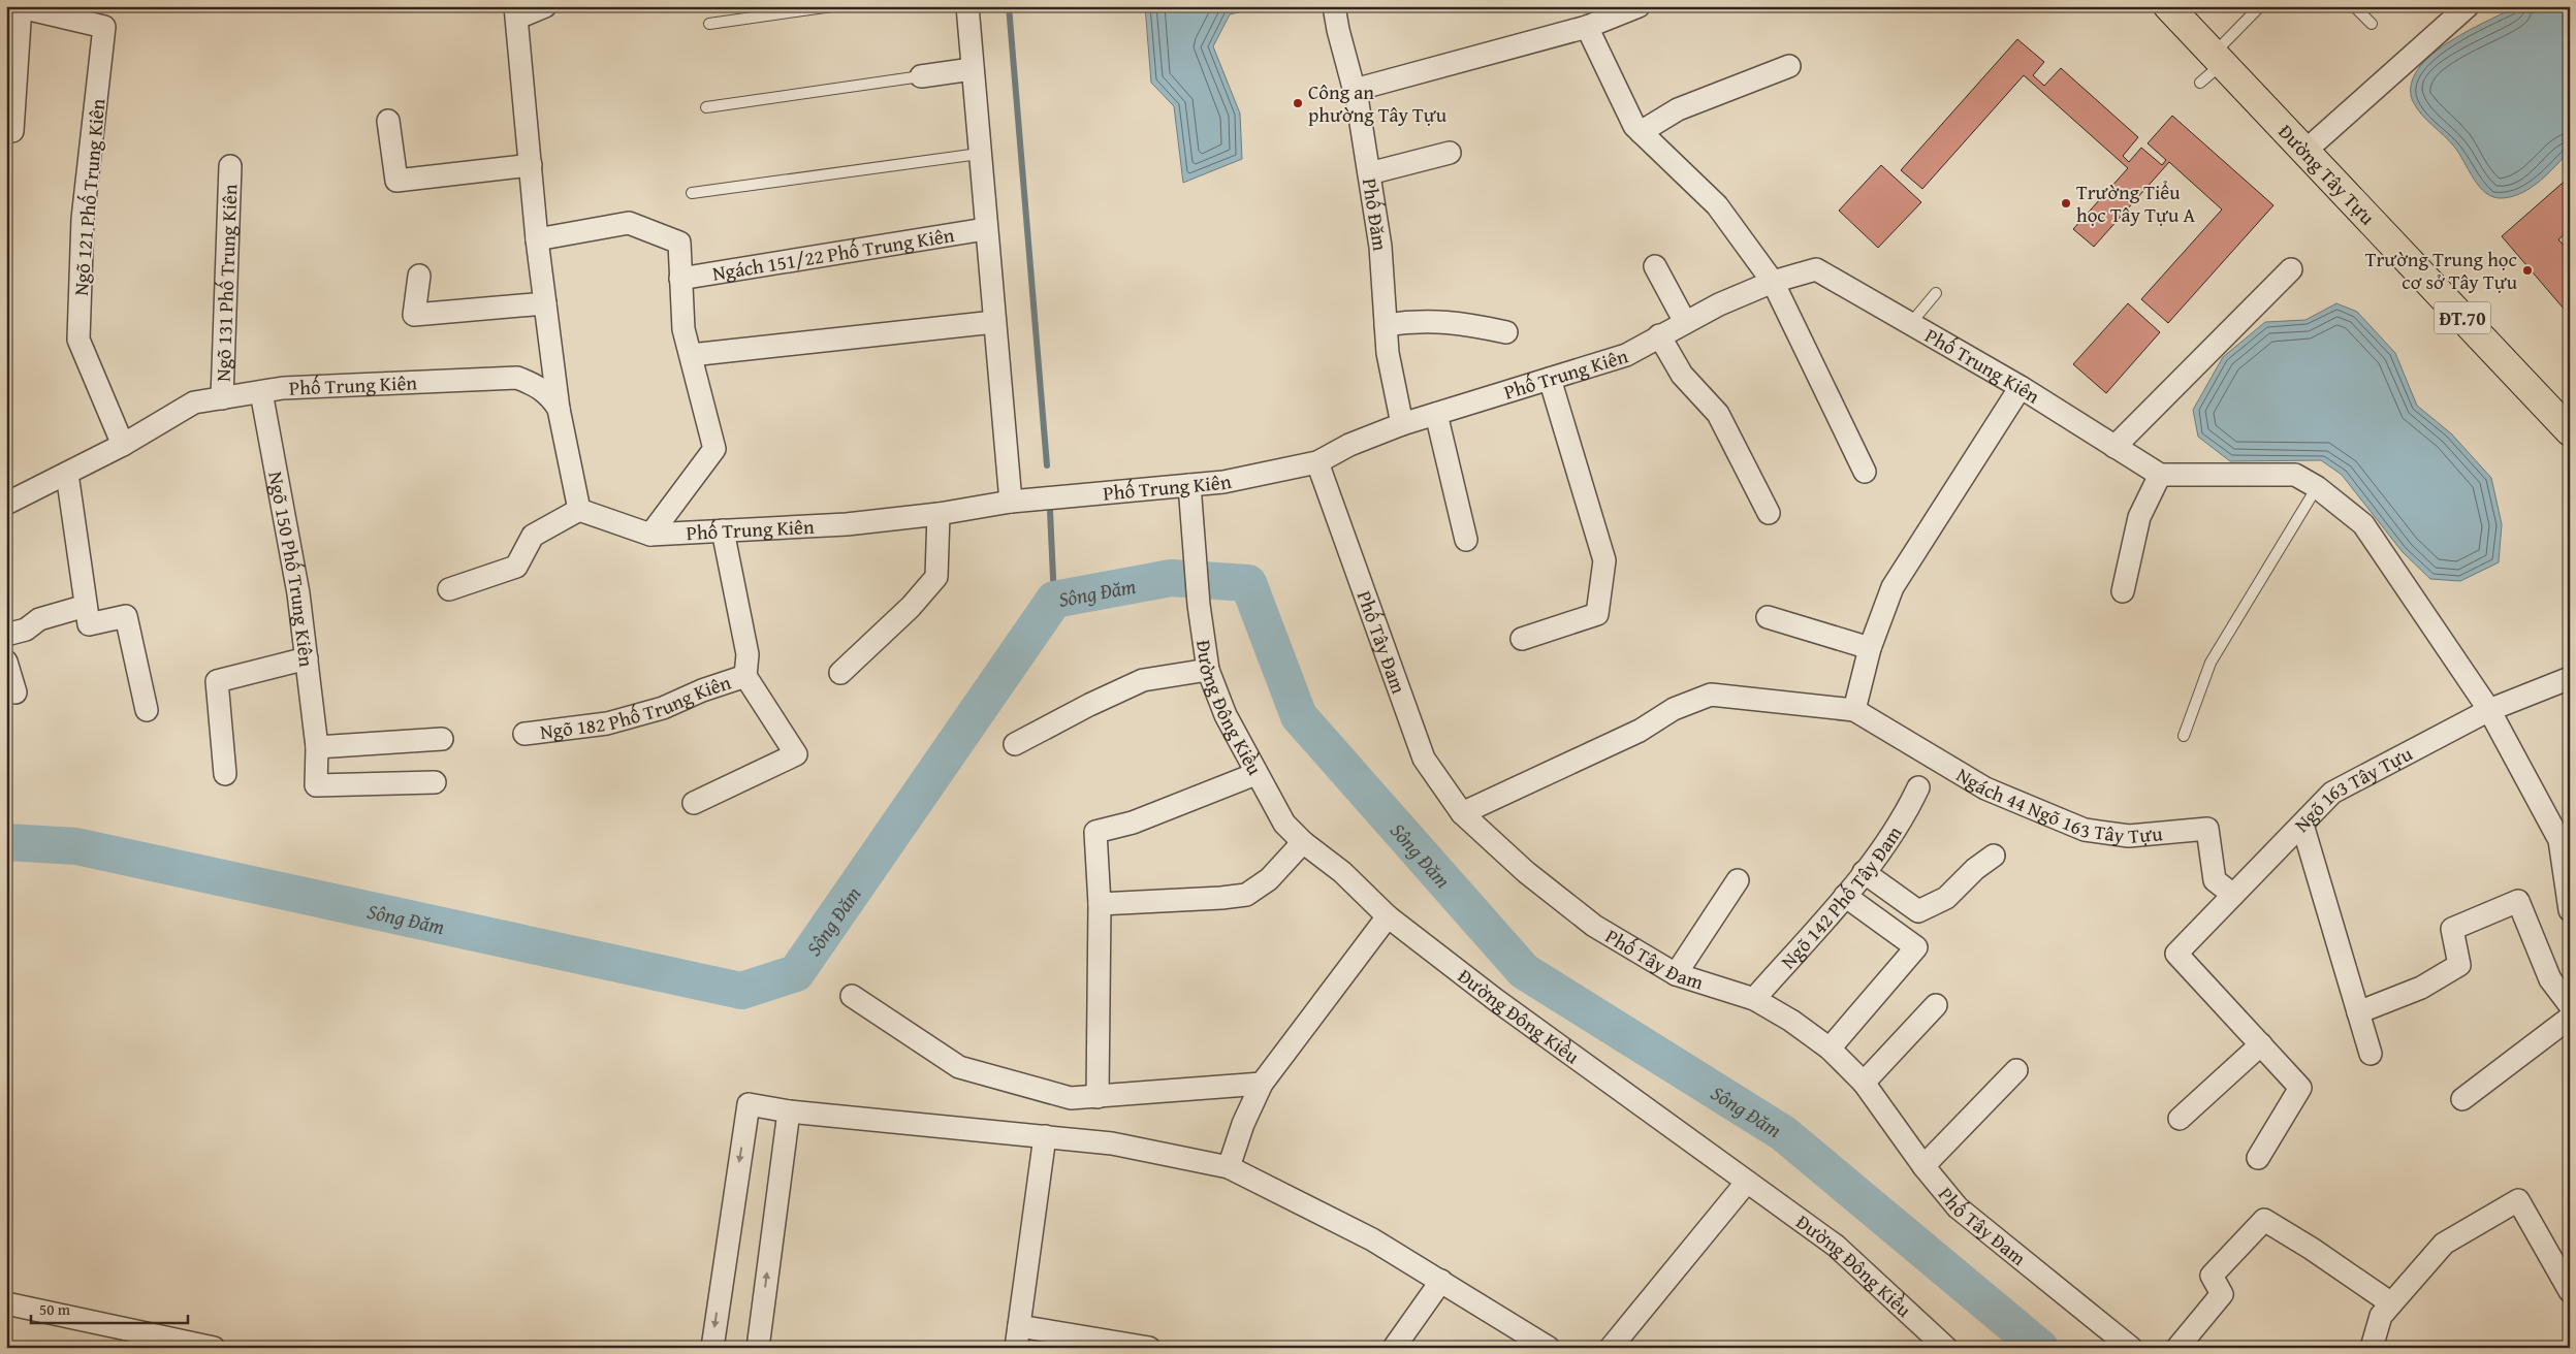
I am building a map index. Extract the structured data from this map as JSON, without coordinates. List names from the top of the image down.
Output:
{
  "streets": {
    "main road": ["Đường Tây Tựu", "ĐT.70"],
    "street": [
      "Ngõ 121 Phố Trung Kiên",
      "Phố Đăm",
      "Ngách 151/22 Phố Trung Kiên",
      "Ngõ 131 Phố Trung Kiên",
      "Phố Trung Kiên",
      "Ngõ 150 Phố Trung Kiên",
      "Phố Tây Đam",
      "Ngõ 182 Phố Trung Kiên",
      "Đường Đông Kiều",
      "Ngõ 163 Tây Tựu",
      "Ngách 44 Ngõ 163 Tây Tựu",
      "Ngõ 142 Phố Tây Đam"
    ]
  },
  "crossings": [
    ["Ngõ 121 Phố Trung Kiên", "Phố Trung Kiên"],
    ["Phố Đăm", "Phố Trung Kiên"],
    ["Ngõ 131 Phố Trung Kiên", "Phố Trung Kiên"],
    ["Phố Trung Kiên", "Ngõ 150 Phố Trung Kiên"],
    ["Phố Trung Kiên", "Phố Tây Đam"],
    ["Phố Trung Kiên", "Đường Đông Kiều"],
    ["Phố Tây Đam", "Ngõ 142 Phố Tây Đam"],
    ["Ngõ 163 Tây Tựu", "Ngách 44 Ngõ 163 Tây Tựu"]
  ],
  "water": ["Sông Đăm"],
  "places": ["Công an phường Tây Tựu", "Trường Tiểu học Tây Tựu A", "Trường Trung học cơ sở Tây Tựu"],
  "scale_bar": "50 m"
}
